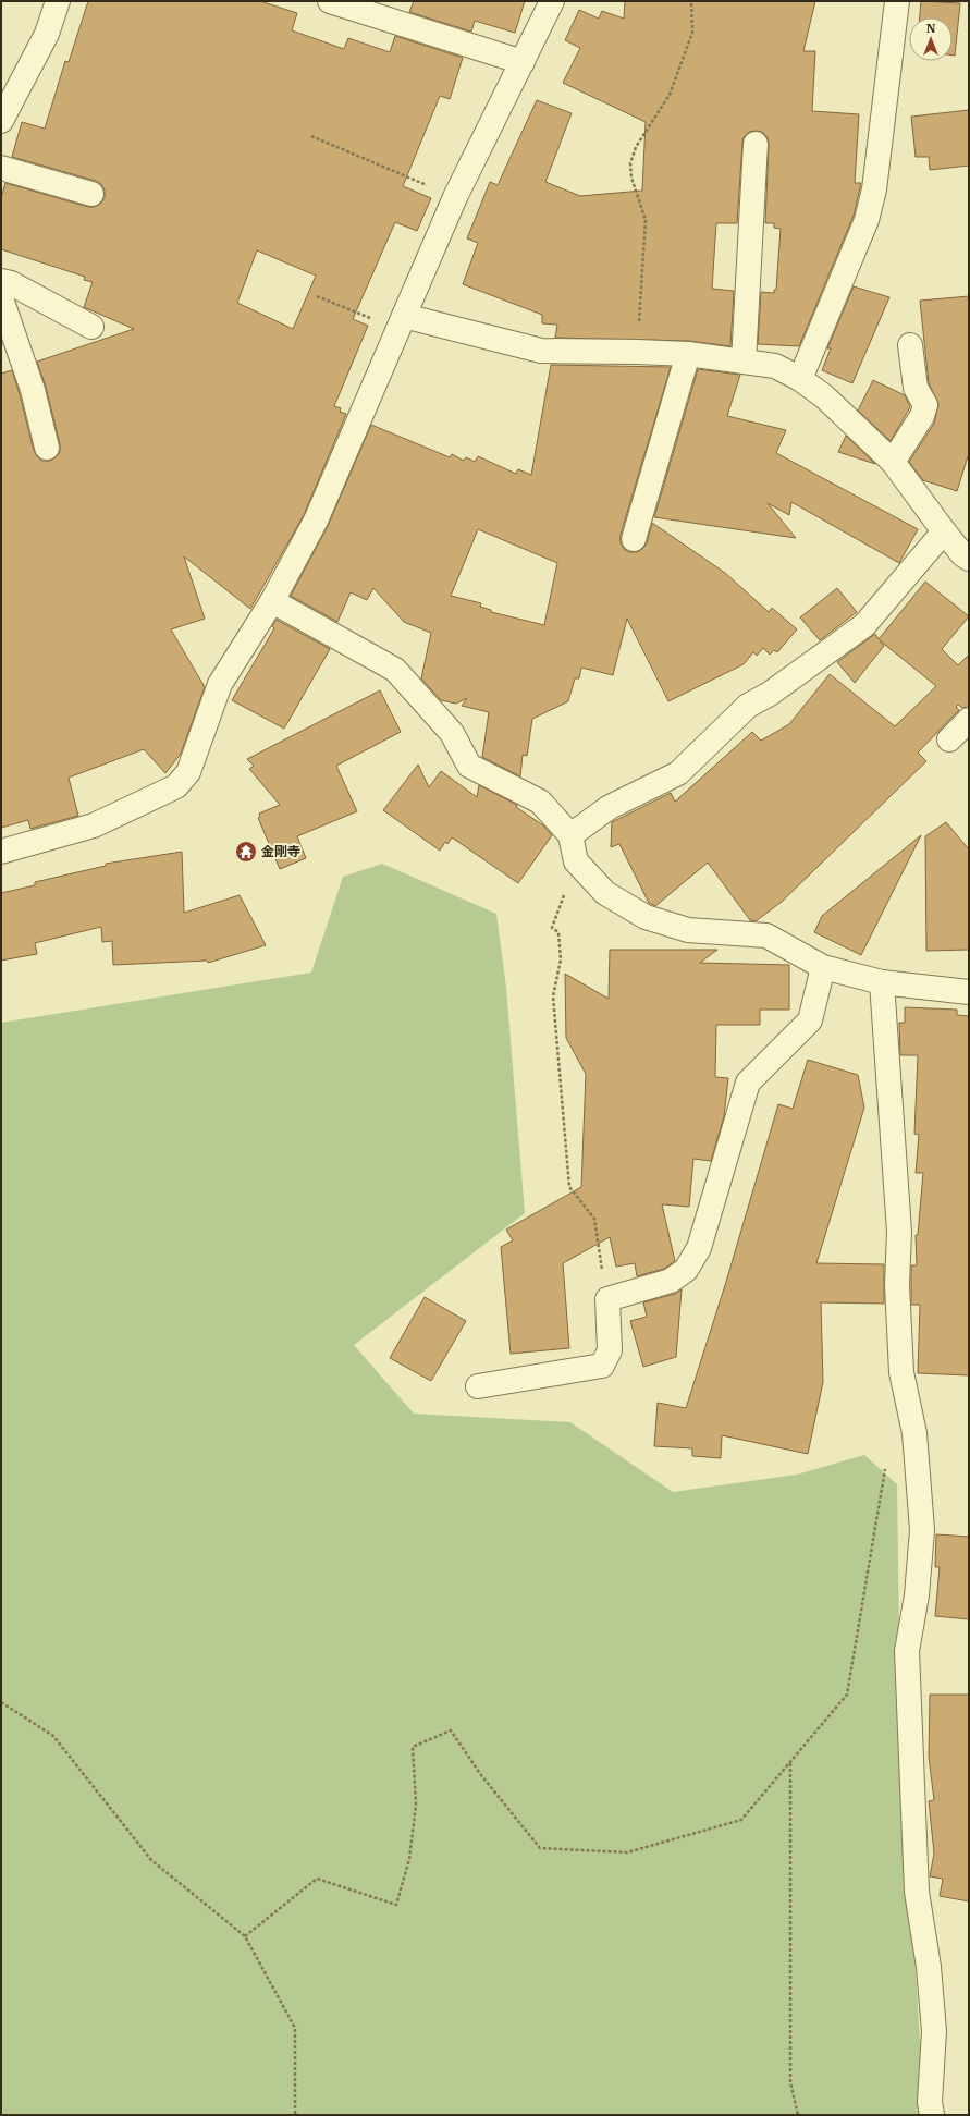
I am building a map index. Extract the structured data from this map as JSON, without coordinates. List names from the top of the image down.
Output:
{
  "places": {
    "temple": ["金剛寺"]
  },
  "north": "top"
}
